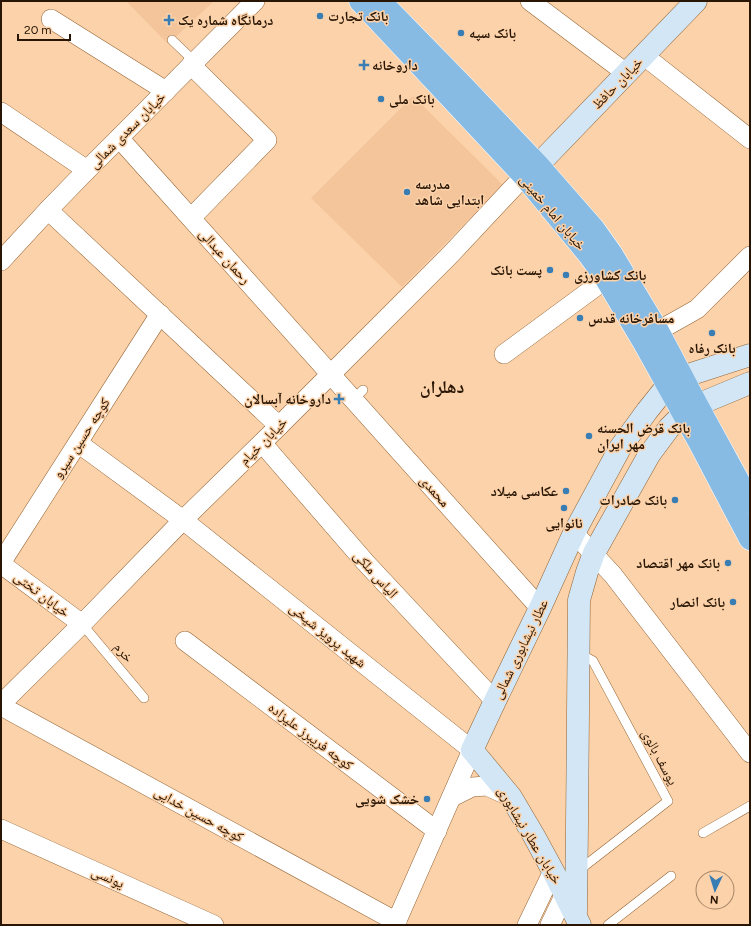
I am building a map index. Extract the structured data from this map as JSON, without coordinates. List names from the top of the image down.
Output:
{
  "streets": {
    "highway": ["خیابان امام خمینی"],
    "main road": ["خیابان حافظ", "عطار نیشابوری شمالی", "خیابان عطار نیشابوری"],
    "street": [
      "خیابان سعدی شمالی",
      "رحمان عبدالی",
      "کوچه حسین سیرو",
      "خیابان خیام",
      "محمدی",
      "الیاس ملکی",
      "خیابان تختی",
      "شهید پرویز شیخی",
      "کوچه فریبرز علیزاده",
      "کوچه حسین خدایی",
      "یونسی"
    ],
    "lane": ["خرم", "یوسف بالوی"]
  },
  "crossings": [
    ["خیابان حافظ", "خیابان امام خمینی"],
    ["خیابان حافظ", "خیابان خیام"],
    ["خیابان سعدی شمالی", "رحمان عبدالی"],
    ["خیابان امام خمینی", "خیابان خیام"],
    ["خیابان امام خمینی", "عطار نیشابوری شمالی"],
    ["رحمان عبدالی", "خیابان خیام"],
    ["رحمان عبدالی", "محمدی"],
    ["کوچه حسین سیرو", "خیابان تختی"],
    ["کوچه حسین سیرو", "شهید پرویز شیخی"],
    ["خیابان خیام", "محمدی"],
    ["خیابان خیام", "الیاس ملکی"],
    ["خیابان خیام", "خیابان تختی"],
    ["خیابان خیام", "شهید پرویز شیخی"],
    ["خیابان خیام", "خرم"],
    ["خیابان خیام", "کوچه حسین خدایی"],
    ["محمدی", "عطار نیشابوری شمالی"],
    ["الیاس ملکی", "عطار نیشابوری شمالی"],
    ["خیابان تختی", "خرم"],
    ["شهید پرویز شیخی", "عطار نیشابوری شمالی"],
    ["شهید پرویز شیخی", "خیابان عطار نیشابوری"],
    ["عطار نیشابوری شمالی", "کوچه فریبرز علیزاده"],
    ["عطار نیشابوری شمالی", "کوچه حسین خدایی"],
    ["عطار نیشابوری شمالی", "خیابان عطار نیشابوری"]
  ],
  "districts": ["دهلران"],
  "places": {
    "other": [
      "بانک تجارت",
      "بانک سپه",
      "بانک ملی",
      "مدرسه ابتدایی شاهد",
      "پست بانک",
      "بانک کشاورزی",
      "مسافرخانه قدس",
      "بانک رفاه",
      "بانک قرض الحسنه مهر ایران",
      "عکاسی میلاد",
      "بانک صادرات",
      "نانوایی",
      "بانک مهر اقتصاد",
      "بانک انصار",
      "خشک شویی"
    ],
    "health": ["درمانگاه شماره یک", "داروخانه", "داروخانه آبسالان"]
  },
  "scale_bar": "20 m",
  "north": "bottom"
}
